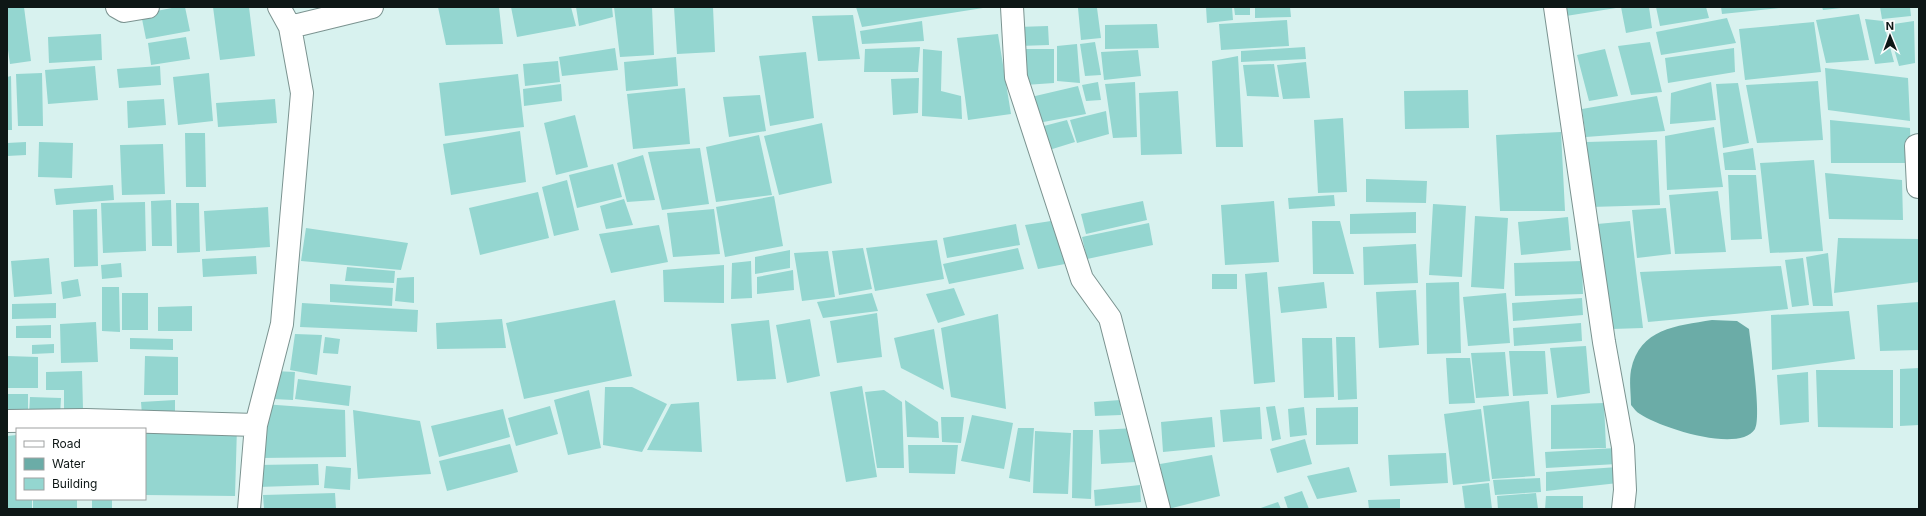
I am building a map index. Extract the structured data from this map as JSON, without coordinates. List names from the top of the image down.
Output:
{
  "legend": ["Road", "Water", "Building"],
  "north": "top"
}
